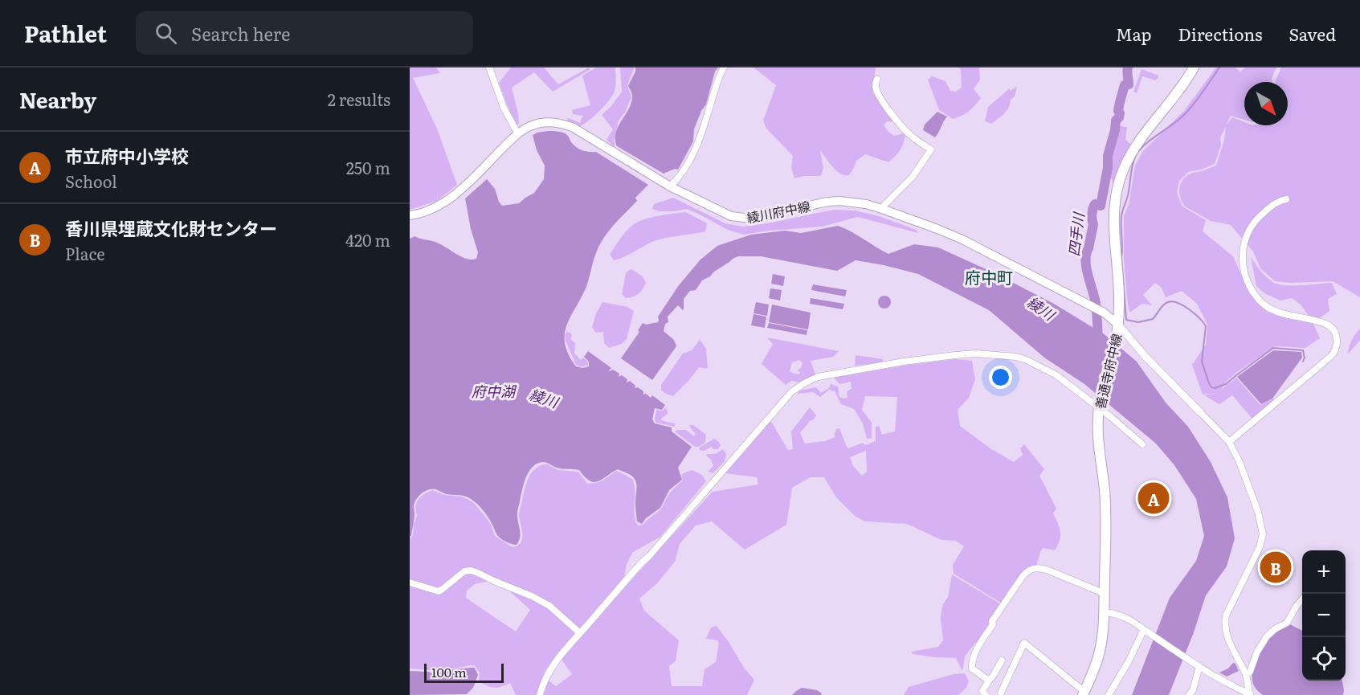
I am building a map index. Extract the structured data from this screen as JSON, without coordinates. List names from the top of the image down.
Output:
{
  "streets": {
    "main road": ["綾川府中線", "善通寺府中線"]
  },
  "crossings": [
    ["綾川府中線", "善通寺府中線"]
  ],
  "districts": ["府中町"],
  "water": ["四手川", "綾川", "府中湖"],
  "scale_bar": "100 m",
  "north": "bottom right",
  "page": {
    "header": "Pathlet",
    "search": "Search here",
    "nav": ["Map", "Directions", "Saved"],
    "heading": ["Nearby", "2 results"],
    "list": [
      {
        "mark": "A",
        "name": "市立府中小学校",
        "note": "School",
        "value": "250 m"
      },
      {
        "mark": "B",
        "name": "香川県埋蔵文化財センター",
        "note": "Place",
        "value": "420 m"
      }
    ],
    "pins": ["A", "B"],
    "map_buttons": ["+", "−"],
    "scale": "100 m"
  }
}
